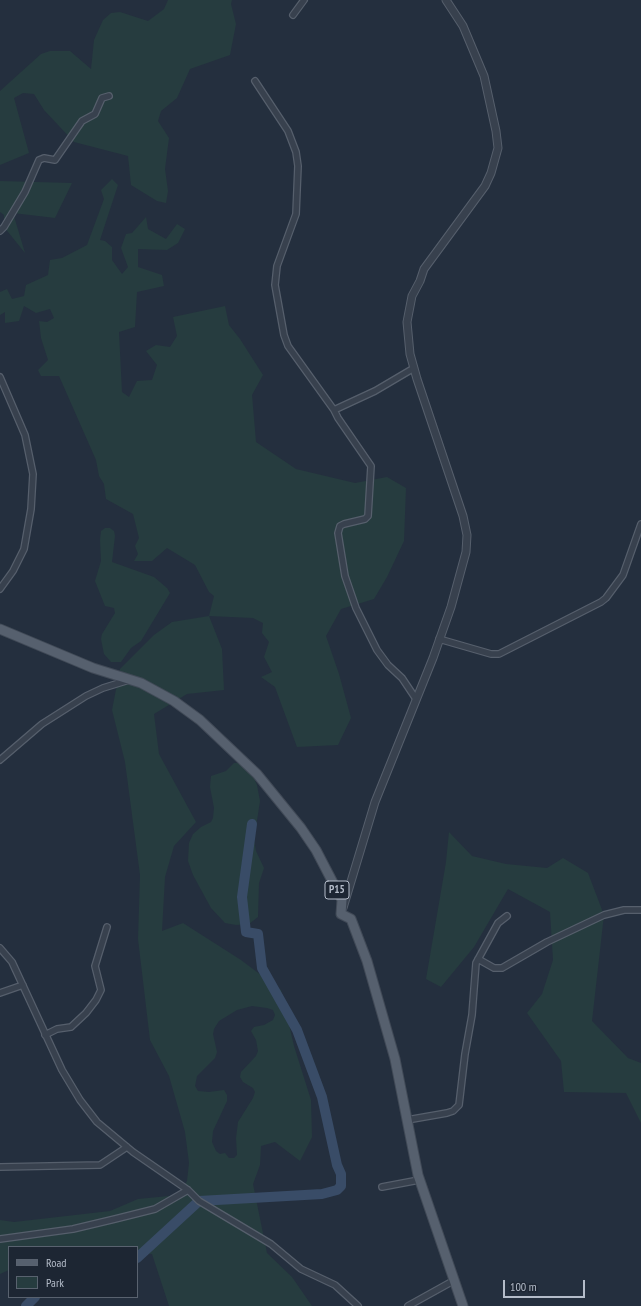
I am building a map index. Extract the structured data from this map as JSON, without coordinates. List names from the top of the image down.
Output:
{
  "streets": {
    "main road": ["P15"]
  },
  "legend": ["Road", "Park"],
  "scale_bar": "100 m"
}
